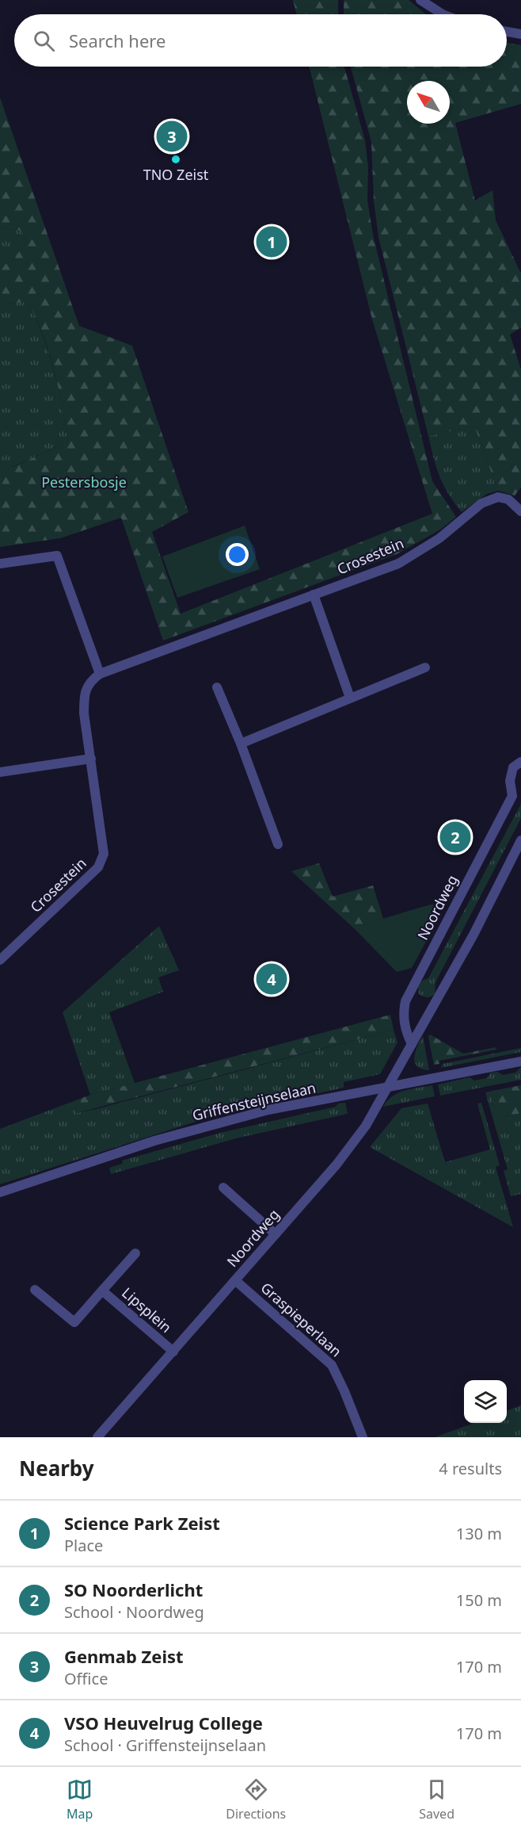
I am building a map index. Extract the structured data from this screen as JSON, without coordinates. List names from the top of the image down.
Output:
{
  "streets": {
    "street": [
      "Crosestein",
      "Noordweg",
      "Griffensteijnselaan",
      "Lipsplein",
      "Graspieperlaan"
    ]
  },
  "crossings": [
    ["Noordweg", "Griffensteijnselaan"],
    ["Noordweg", "Lipsplein"],
    ["Noordweg", "Graspieperlaan"]
  ],
  "parks": ["Pestersbosje"],
  "places": ["TNO Zeist"],
  "north": "top left",
  "page": {
    "search": "Search here",
    "pins": [
      "3",
      "1",
      "2",
      "4"
    ],
    "heading": ["Nearby", "4 results"],
    "list": [
      {
        "mark": "1",
        "name": "Science Park Zeist",
        "note": "Place",
        "value": "130 m"
      },
      {
        "mark": "2",
        "name": "SO Noorderlicht",
        "note": "School · Noordweg",
        "value": "150 m"
      },
      {
        "mark": "3",
        "name": "Genmab Zeist",
        "note": "Office",
        "value": "170 m"
      },
      {
        "mark": "4",
        "name": "VSO Heuvelrug College",
        "note": "School · Griffensteijnselaan",
        "value": "170 m"
      }
    ],
    "nav": ["Map", "Directions", "Saved"]
  }
}
